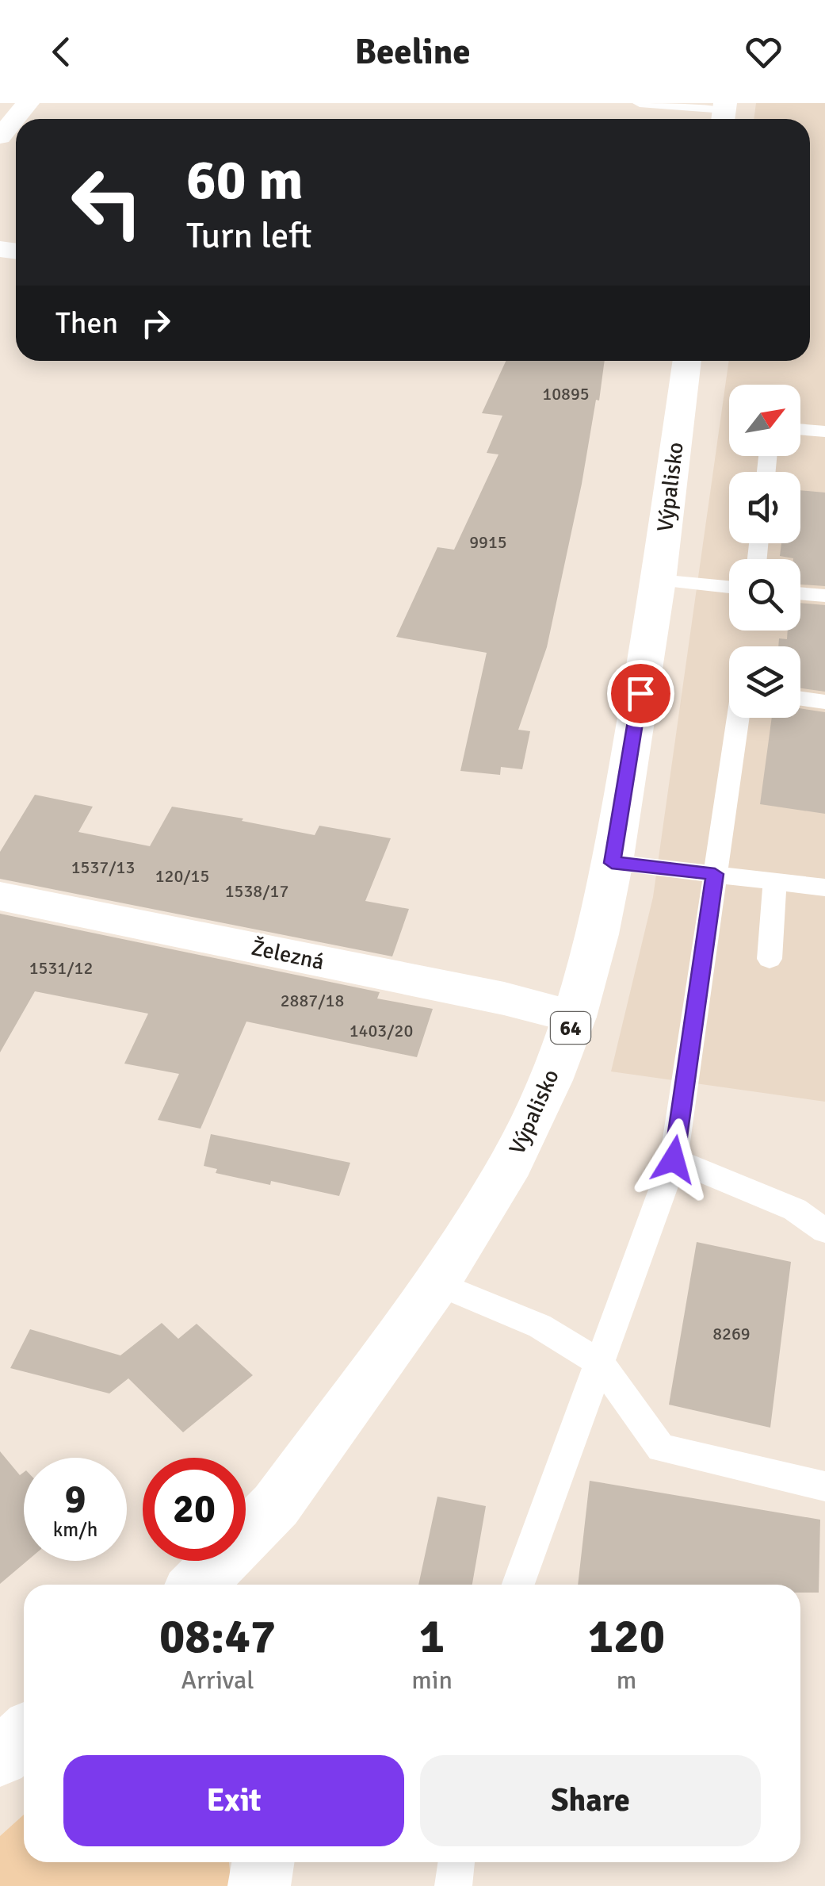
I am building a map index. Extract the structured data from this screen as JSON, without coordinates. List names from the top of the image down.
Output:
{
  "streets": {
    "main road": ["Výpalisko", "Železná", "64"]
  },
  "crossings": [
    ["Výpalisko", "Železná"]
  ],
  "house_numbers": [
    "10895",
    "9915",
    "1537/13",
    "120/15",
    "1538/17",
    "1531/12",
    "2887/18",
    "1403/20",
    "8269"
  ],
  "north": "top right",
  "page": {
    "header": "Beeline",
    "turn": ["60 m", "Turn left"],
    "then": "Then",
    "speed": "9 km/h",
    "limit": "20",
    "eta": [
      "08:47",
      "Arrival",
      "1",
      "min",
      "120",
      "m"
    ],
    "buttons": ["Exit", "Share"]
  }
}
